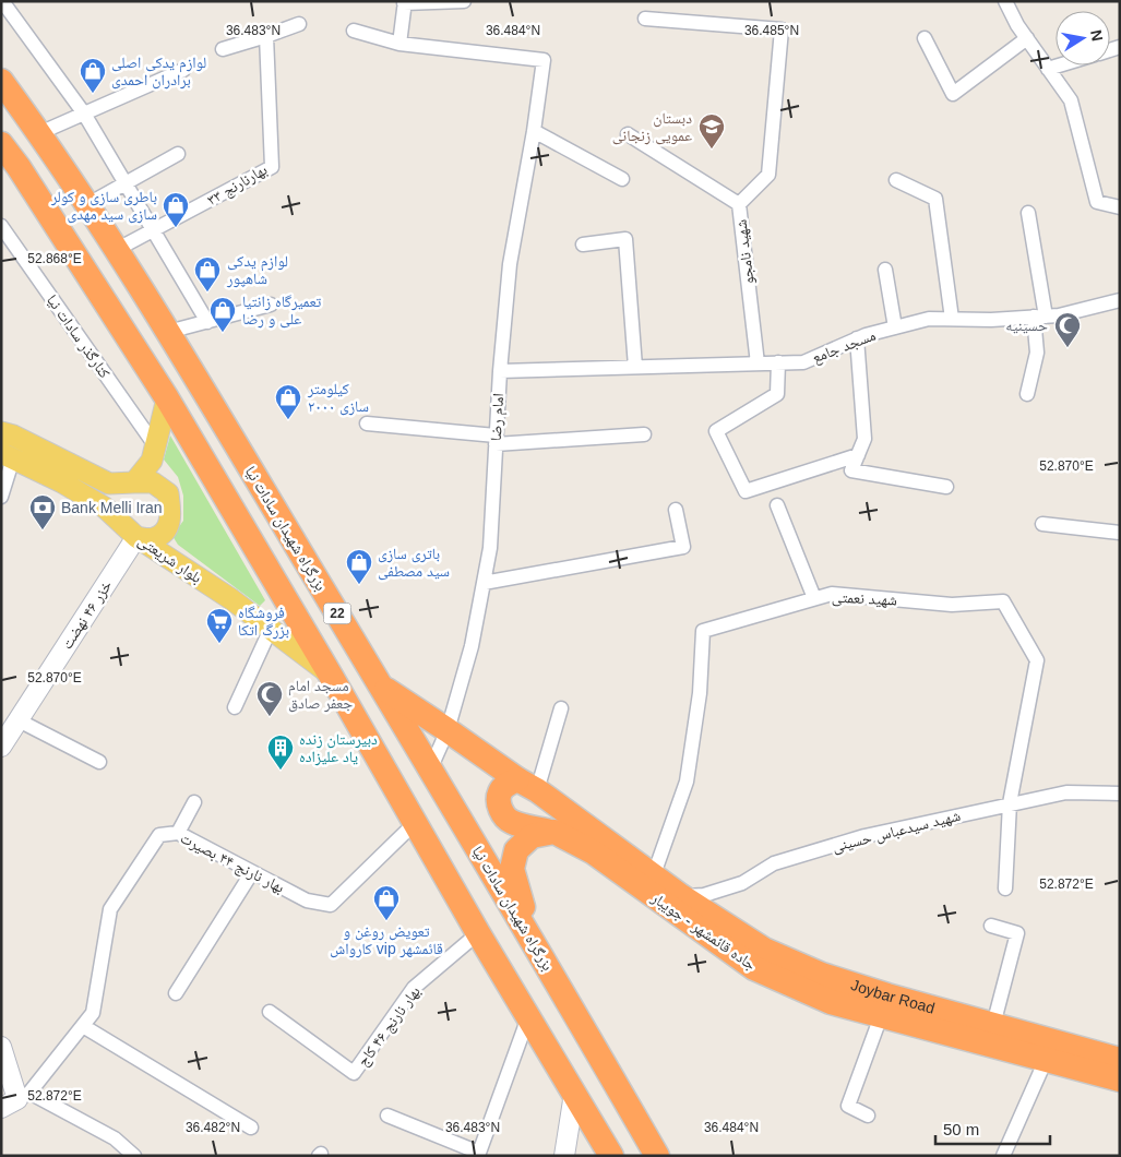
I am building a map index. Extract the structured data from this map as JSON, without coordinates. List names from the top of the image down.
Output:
{
  "streets": {
    "highway": [
      "بزرگراه شهیدان سادات نیا",
      "22",
      "جاده قائمشهر - جویبار",
      "Joybar Road"
    ],
    "main road": ["بلوار شریعتی"],
    "street": [
      "بهارنارنج ۳۳",
      "شهید نامجو",
      "کنارگذر سادات نیا",
      "مسجد جامع",
      "امام رضا",
      "شهید نعمتی",
      "خزر ۴۶ نهضت",
      "شهید سیدعباس حسینی",
      "بهار نارنج ۴۴ بصیرت",
      "بهار نارنج ۴۶ کاج"
    ]
  },
  "crossings": [
    ["بهارنارنج ۳۳", "بزرگراه شهیدان سادات نیا"],
    ["شهید نامجو", "مسجد جامع"],
    ["مسجد جامع", "امام رضا"],
    ["امام رضا", "بزرگراه شهیدان سادات نیا"],
    ["امام رضا", "Joybar Road"],
    ["بزرگراه شهیدان سادات نیا", "Joybar Road"],
    ["بلوار شریعتی", "22"],
    ["بلوار شریعتی", "خزر ۴۶ نهضت"],
    ["شهید نعمتی", "شهید سیدعباس حسینی"],
    ["شهید نعمتی", "Joybar Road"],
    ["22", "بهار نارنج ۴۴ بصیرت"],
    ["22", "بهار نارنج ۴۶ کاج"],
    ["شهید سیدعباس حسینی", "Joybar Road"],
    ["جاده قائمشهر - جویبار", "Joybar Road"]
  ],
  "places": {
    "shop": [
      "لوازم یدکی اصلی برادران احمدی",
      "باطری سازی و کولر سازی سید مهدی",
      "لوازم یدکی شاهپور",
      "تعمیرگاه زانتیا علی و رضا",
      "کیلومتر سازی ۲۰۰۰",
      "باتری سازی سید مصطفی",
      "تعویض روغن و کارواش vip قائمشهر"
    ],
    "school or university": ["دبستان عمویی زنجانی"],
    "mosque": ["حسینیه", "مسجد امام جعفر صادق"],
    "bank": ["Bank Melli Iran"],
    "supermarket": ["فروشگاه بزرگ اتکا"],
    "building": ["دبیرستان زنده یاد علیزاده"]
  },
  "scale_bar": "50 m",
  "north": "right",
  "coordinates": [
    "36.483°N",
    "36.484°N",
    "36.485°N",
    "52.868°E",
    "52.870°E",
    "52.872°E",
    "36.482°N"
  ]
}
